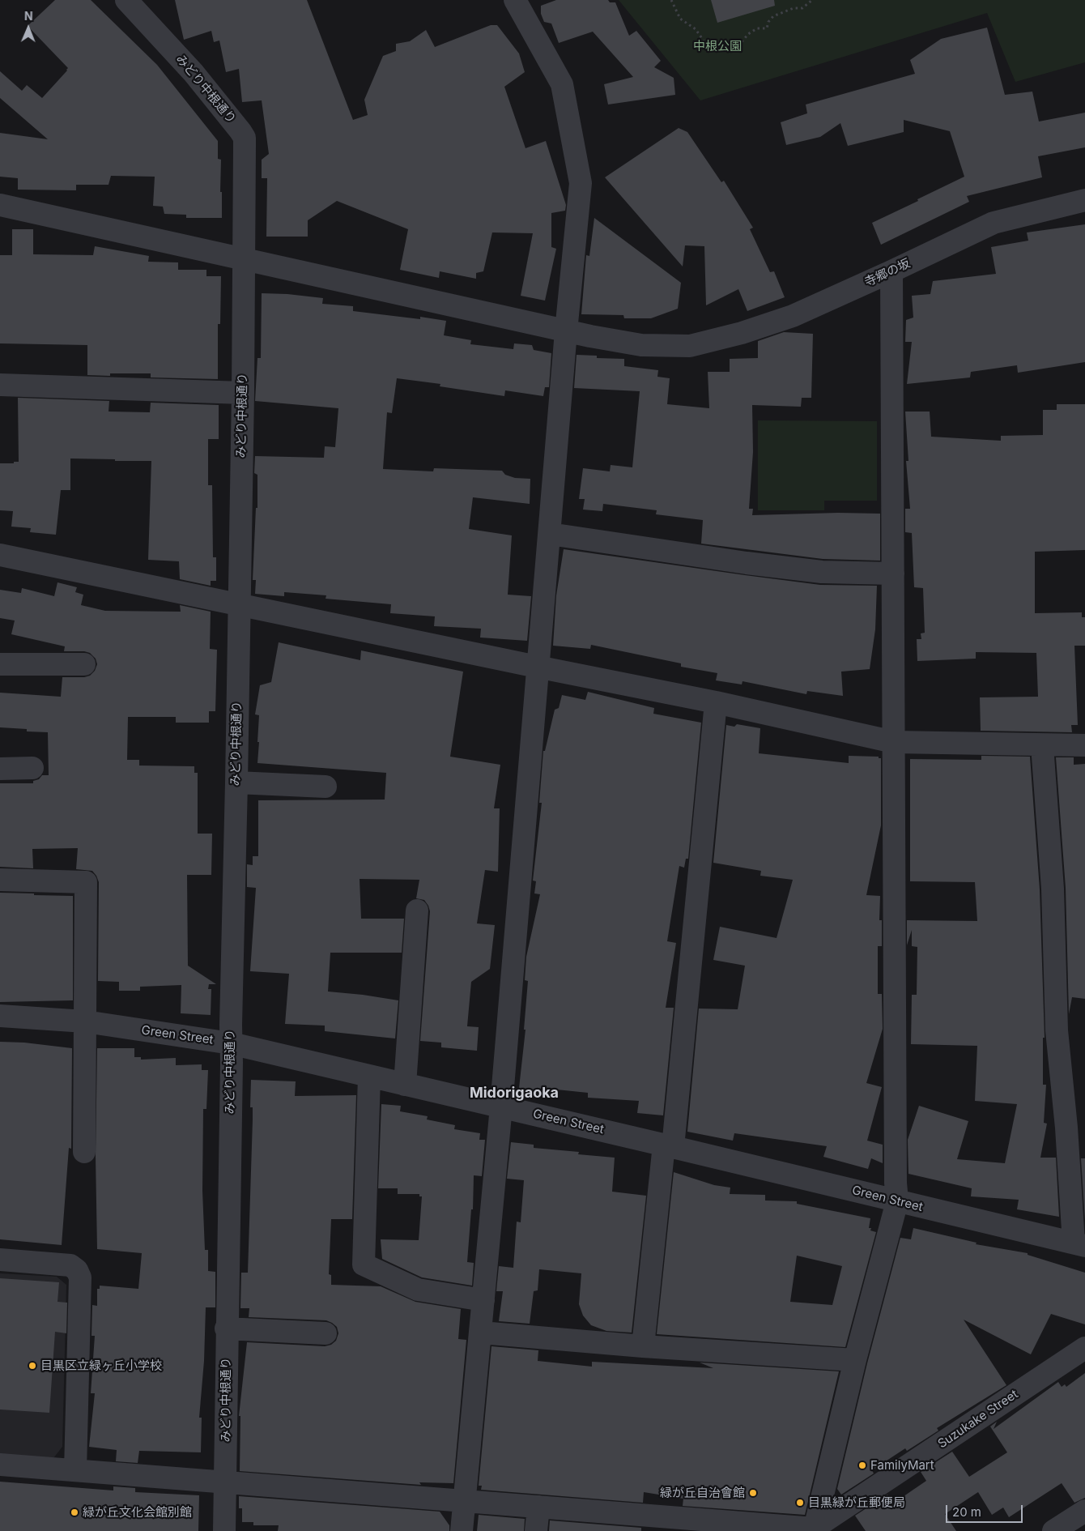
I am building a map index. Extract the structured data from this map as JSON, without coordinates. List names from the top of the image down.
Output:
{
  "streets": {
    "street": [
      "みどり中根通り",
      "寺郷の坂",
      "Green Street",
      "Suzukake Street"
    ]
  },
  "crossings": [
    ["みどり中根通り", "寺郷の坂"],
    ["みどり中根通り", "Green Street"]
  ],
  "districts": ["Midorigaoka"],
  "parks": ["中根公園"],
  "places": [
    "目黒区立緑ヶ丘小学校",
    "FamilyMart",
    "緑が丘自治會館",
    "目黒緑が丘郵便局",
    "緑が丘文化会館別館"
  ],
  "scale_bar": "20 m",
  "north": "top"
}
